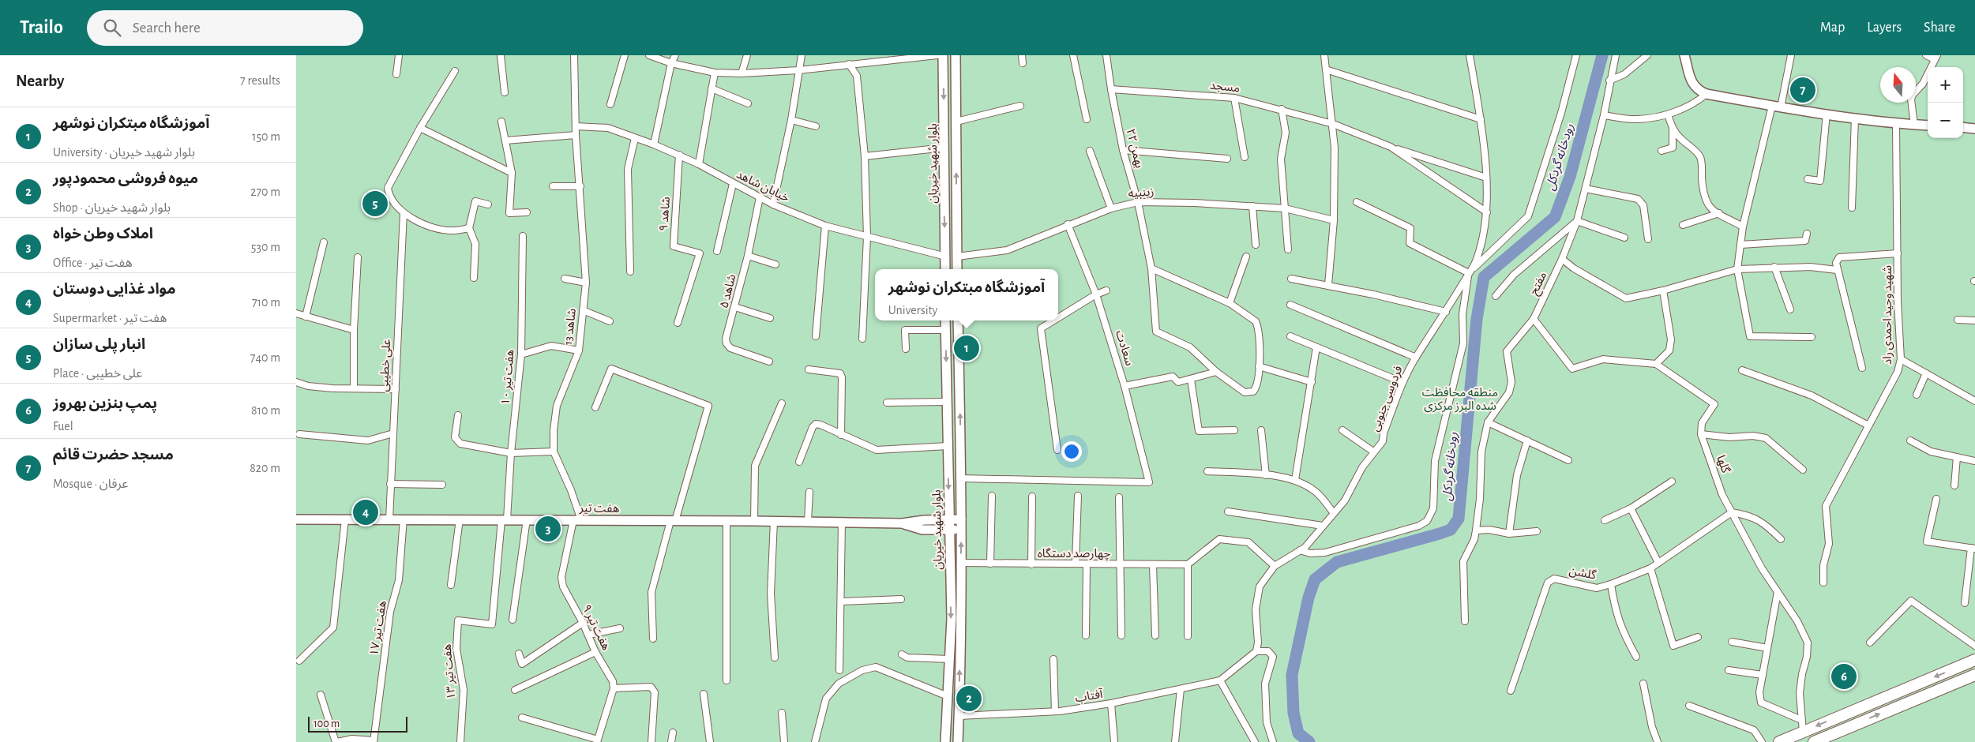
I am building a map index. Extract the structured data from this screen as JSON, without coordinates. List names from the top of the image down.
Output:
{
  "streets": {
    "main road": ["بلوار شهید خیریان", "هفت تیر"],
    "street": [
      "مسجد",
      "۲۲ بهمن",
      "خیابان شاهد",
      "زینبیه",
      "شاهد ۹",
      "مفتح",
      "شاهد ۵",
      "شهید وحید احمدی راد",
      "شاهد 13",
      "سعادت",
      "علی خطیبی",
      "هفت تیر ۱۰",
      "فردوسی جنوبی",
      "گلها",
      "چهارصد دستگاه",
      "گلشن",
      "هفت تیر ۹",
      "هفت تیر ۱۷",
      "هفت تیر ۱۳",
      "آفتاب"
    ]
  },
  "crossings": [
    ["مسجد", "۲۲ بهمن"],
    ["۲۲ بهمن", "زینبیه"],
    ["بلوار شهید خیریان", "خیابان شاهد"],
    ["بلوار شهید خیریان", "زینبیه"],
    ["بلوار شهید خیریان", "سعادت"],
    ["بلوار شهید خیریان", "هفت تیر"],
    ["بلوار شهید خیریان", "چهارصد دستگاه"],
    ["بلوار شهید خیریان", "آفتاب"],
    ["خیابان شاهد", "شاهد ۹"],
    ["خیابان شاهد", "شاهد ۵"],
    ["خیابان شاهد", "شاهد 13"],
    ["زینبیه", "سعادت"],
    ["شاهد 13", "هفت تیر"],
    ["شاهد 13", "هفت تیر ۹"],
    ["علی خطیبی", "هفت تیر"],
    ["هفت تیر ۱۰", "هفت تیر"],
    ["هفت تیر ۱۰", "هفت تیر ۱۳"],
    ["گلها", "گلشن"],
    ["هفت تیر", "هفت تیر ۹"],
    ["هفت تیر", "هفت تیر ۱۷"],
    ["هفت تیر", "هفت تیر ۱۳"]
  ],
  "water": ["رودخانه گردکل"],
  "parks": ["منطقه محافظت شده البرز مرکزی"],
  "scale_bar": "100 m",
  "north": "top",
  "page": {
    "header": "Trailo",
    "search": "Search here",
    "nav": ["Map", "Layers", "Share"],
    "heading": ["Nearby", "7 results"],
    "map_buttons": ["+", "−"],
    "pins": [
      "7",
      "5",
      "1",
      "4",
      "3",
      "6",
      "2"
    ],
    "list": [
      {
        "mark": "1",
        "name": "آموزشگاه مبتکران نوشهر",
        "note": "University · بلوار شهید خیریان",
        "value": "150 m"
      },
      {
        "mark": "2",
        "name": "میوه فروشی محمودپور",
        "note": "Shop · بلوار شهید خیریان",
        "value": "270 m"
      },
      {
        "mark": "3",
        "name": "املاک وطن خواه",
        "note": "Office · هفت تیر",
        "value": "530 m"
      },
      {
        "mark": "4",
        "name": "مواد غذایی دوستان",
        "note": "Supermarket · هفت تیر",
        "value": "710 m"
      },
      {
        "mark": "5",
        "name": "انبار پلی سازان",
        "note": "Place · علی خطیبی",
        "value": "740 m"
      },
      {
        "mark": "6",
        "name": "پمپ بنزین بهروز",
        "note": "Fuel",
        "value": "810 m"
      },
      {
        "mark": "7",
        "name": "مسجد حضرت قائم",
        "note": "Mosque · عرفان",
        "value": "820 m"
      }
    ],
    "popup": ["آموزشگاه مبتکران نوشهر", "University"],
    "scale": "100 m"
  }
}
